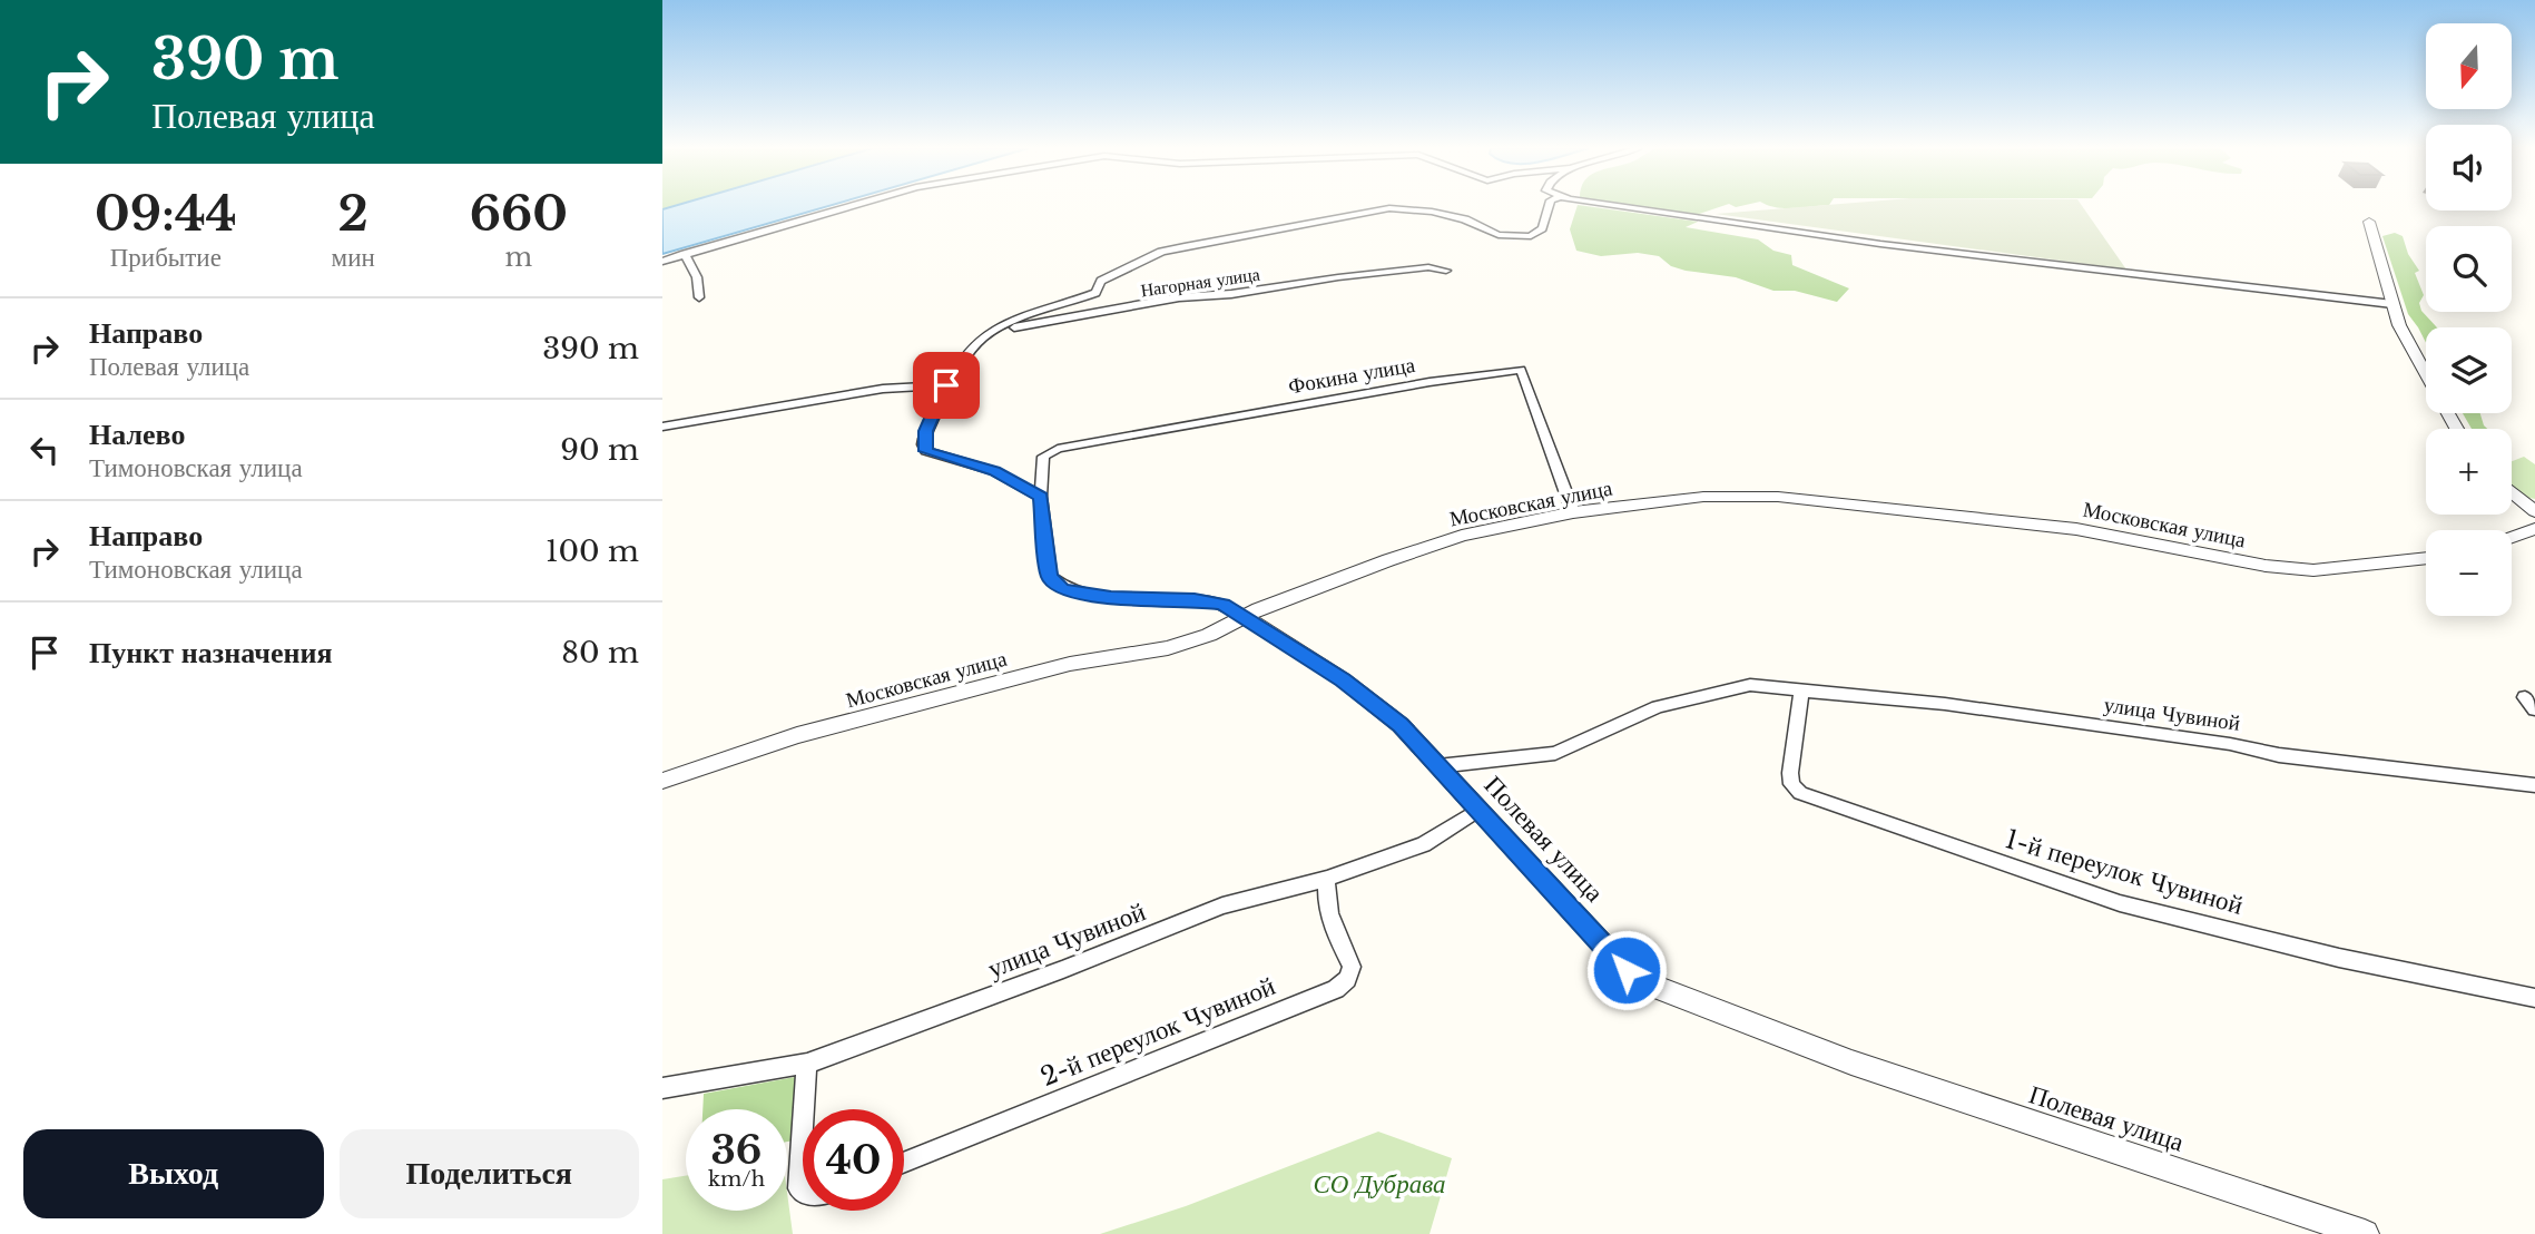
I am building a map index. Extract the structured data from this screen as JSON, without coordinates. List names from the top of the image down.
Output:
{
  "streets": {
    "street": [
      "Нагорная улица",
      "Фокина улица",
      "Московская улица",
      "улица Чувиной",
      "Полевая улица",
      "1-й переулок Чувиной",
      "2-й переулок Чувиной"
    ]
  },
  "crossings": [
    ["Фокина улица", "Московская улица"],
    ["Фокина улица", "Полевая улица"],
    ["Московская улица", "Полевая улица"],
    ["улица Чувиной", "Полевая улица"],
    ["улица Чувиной", "1-й переулок Чувиной"],
    ["улица Чувиной", "2-й переулок Чувиной"]
  ],
  "parks": ["СО Дубрава"],
  "north": "bottom",
  "page": {
    "turn": ["390 m", "Полевая улица"],
    "map_buttons": ["+", "−"],
    "eta": [
      "09:44",
      "Прибытие",
      "2",
      "мин",
      "660",
      "m"
    ],
    "list": [
      {
        "name": "Направо",
        "note": "Полевая улица",
        "value": "390 m"
      },
      {
        "name": "Налево",
        "note": "Тимоновская улица",
        "value": "90 m"
      },
      {
        "name": "Направо",
        "note": "Тимоновская улица",
        "value": "100 m"
      },
      {
        "name": "Пункт назначения",
        "value": "80 m"
      }
    ],
    "speed": "36 km/h",
    "limit": "40",
    "buttons": ["Выход", "Поделиться"]
  }
}
